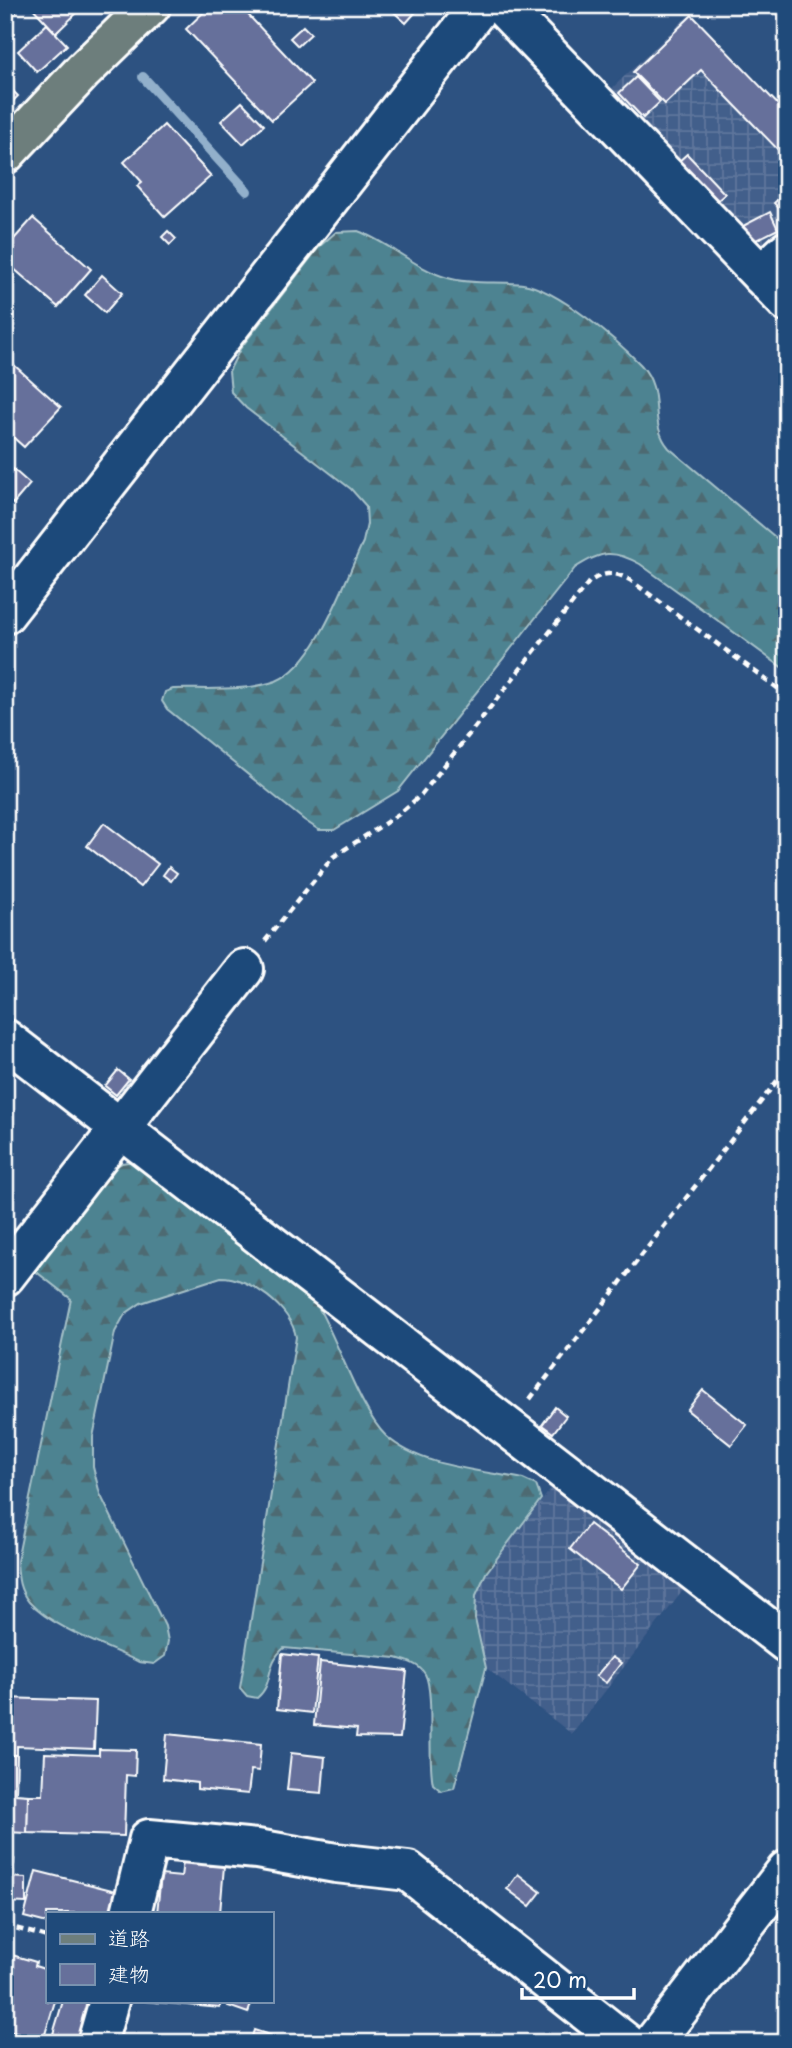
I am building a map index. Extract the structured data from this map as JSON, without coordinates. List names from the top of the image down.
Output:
{
  "legend": ["道路", "建物"],
  "scale_bar": "20 m"
}
